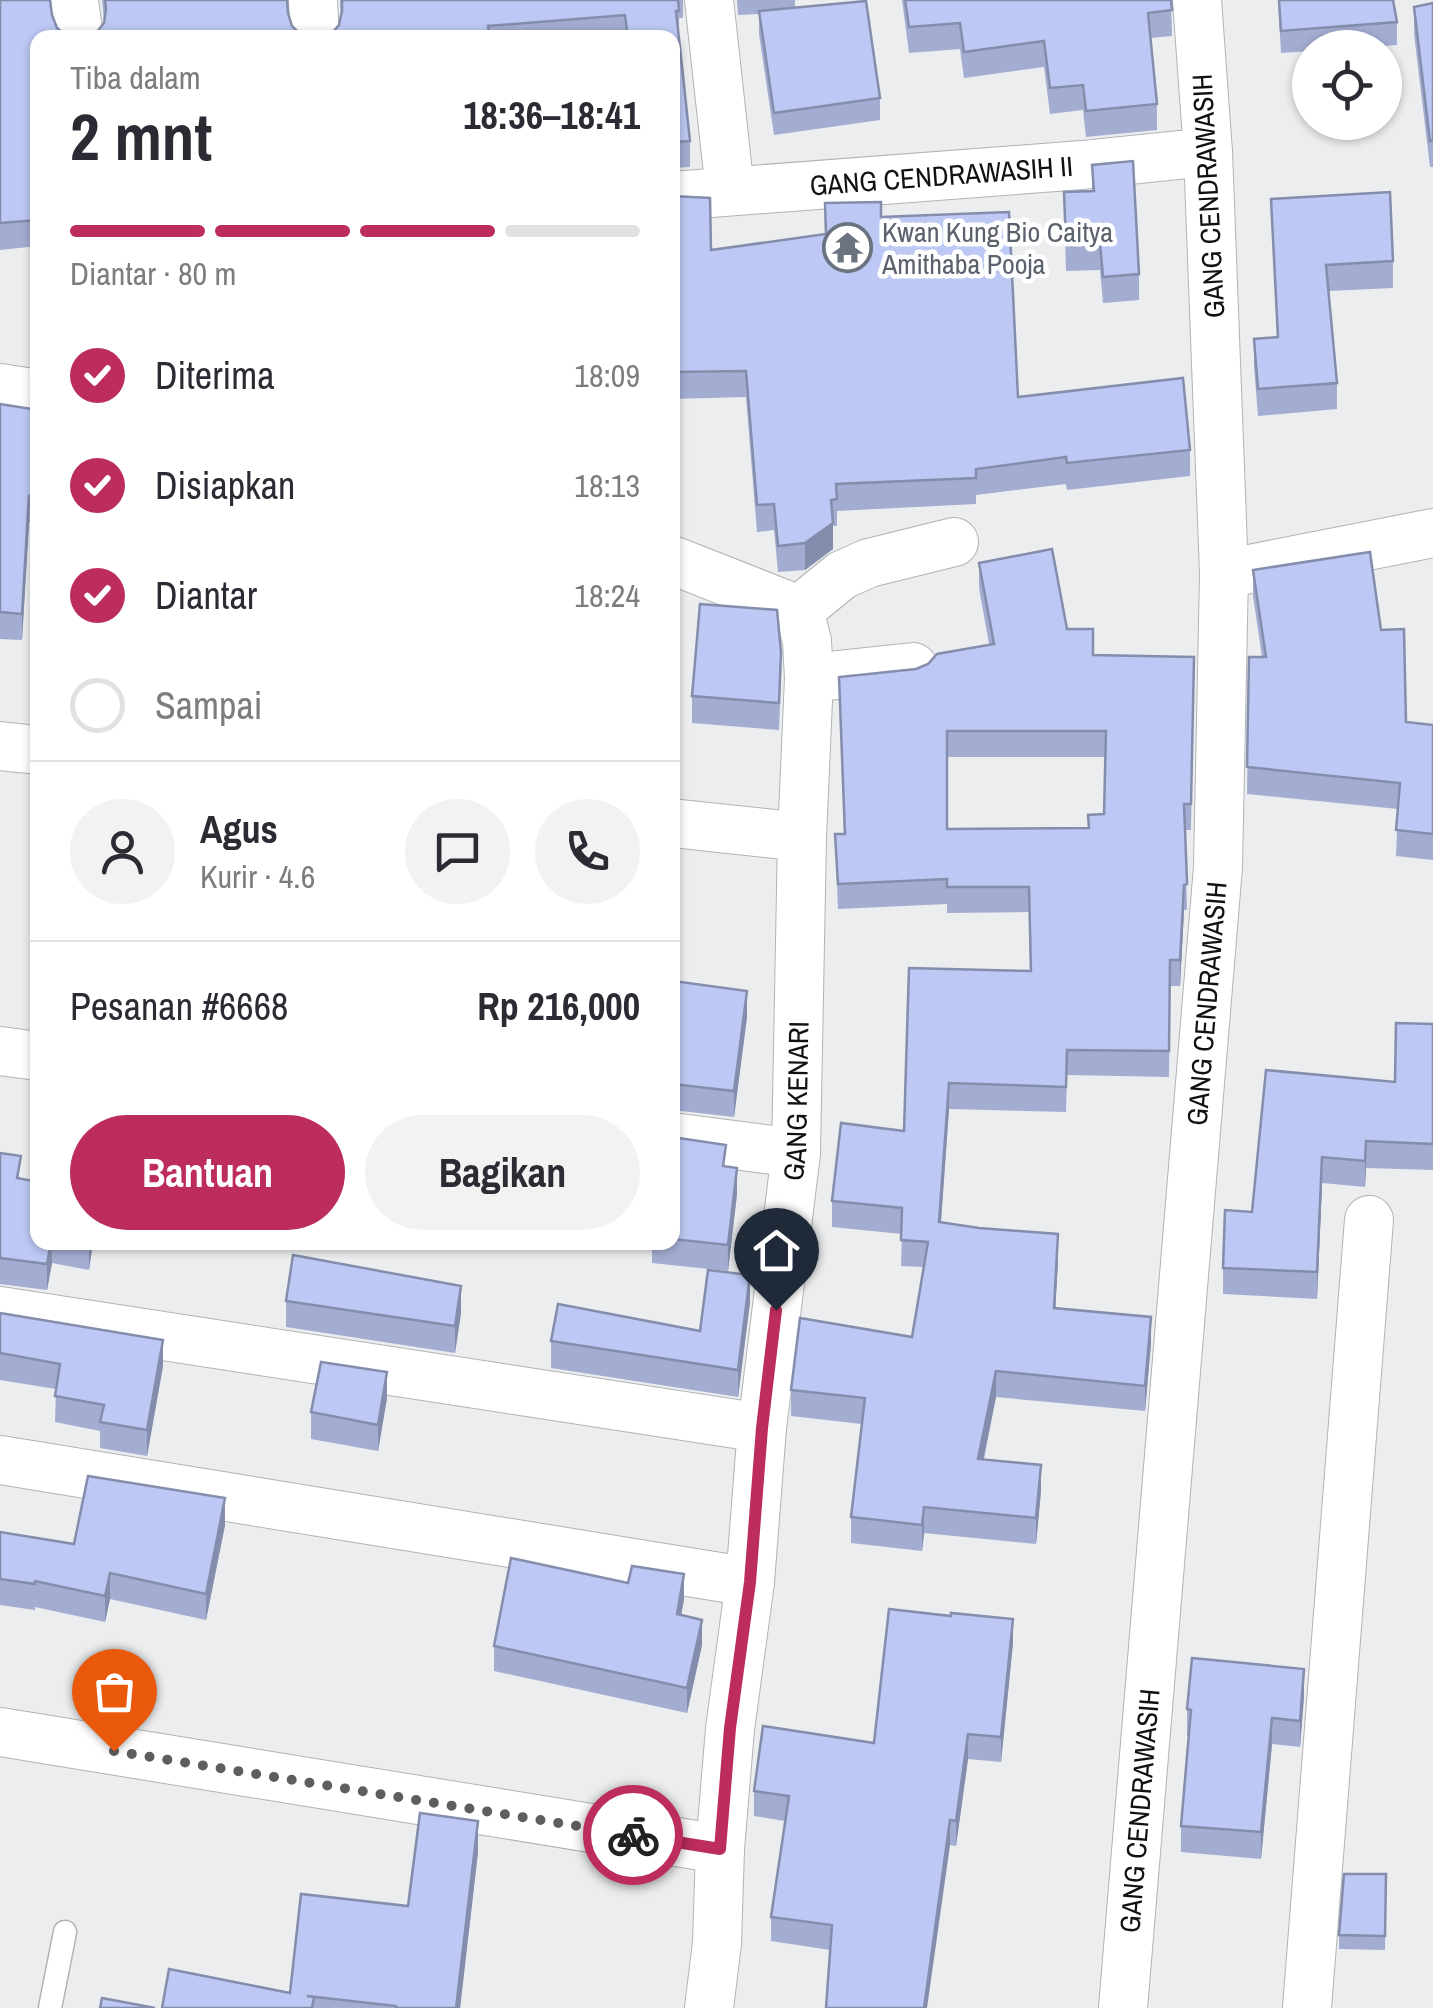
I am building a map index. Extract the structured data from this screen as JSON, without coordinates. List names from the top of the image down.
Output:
{
  "streets": {
    "street": ["GANG CENDRAWASIH II", "GANG CENDRAWASIH", "GANG KENARI"]
  },
  "crossings": [
    ["GANG CENDRAWASIH II", "GANG CENDRAWASIH"]
  ],
  "places": {
    "temple": ["Kwan Kung Bio Caitya Amithaba Pooja"]
  },
  "page": {
    "heading": ["2 mnt", "Tiba dalam", "18:36–18:41"],
    "panel": [
      "Agus",
      "Kurir · 4.6",
      "Pesanan #6668",
      "Rp 216,000"
    ],
    "bar": "Diantar · 80 m",
    "list": [
      ["Diterima", "18:09"],
      ["Disiapkan", "18:13"],
      ["Diantar", "18:24"],
      "Sampai"
    ],
    "buttons": ["Bantuan", "Bagikan"]
  }
}
